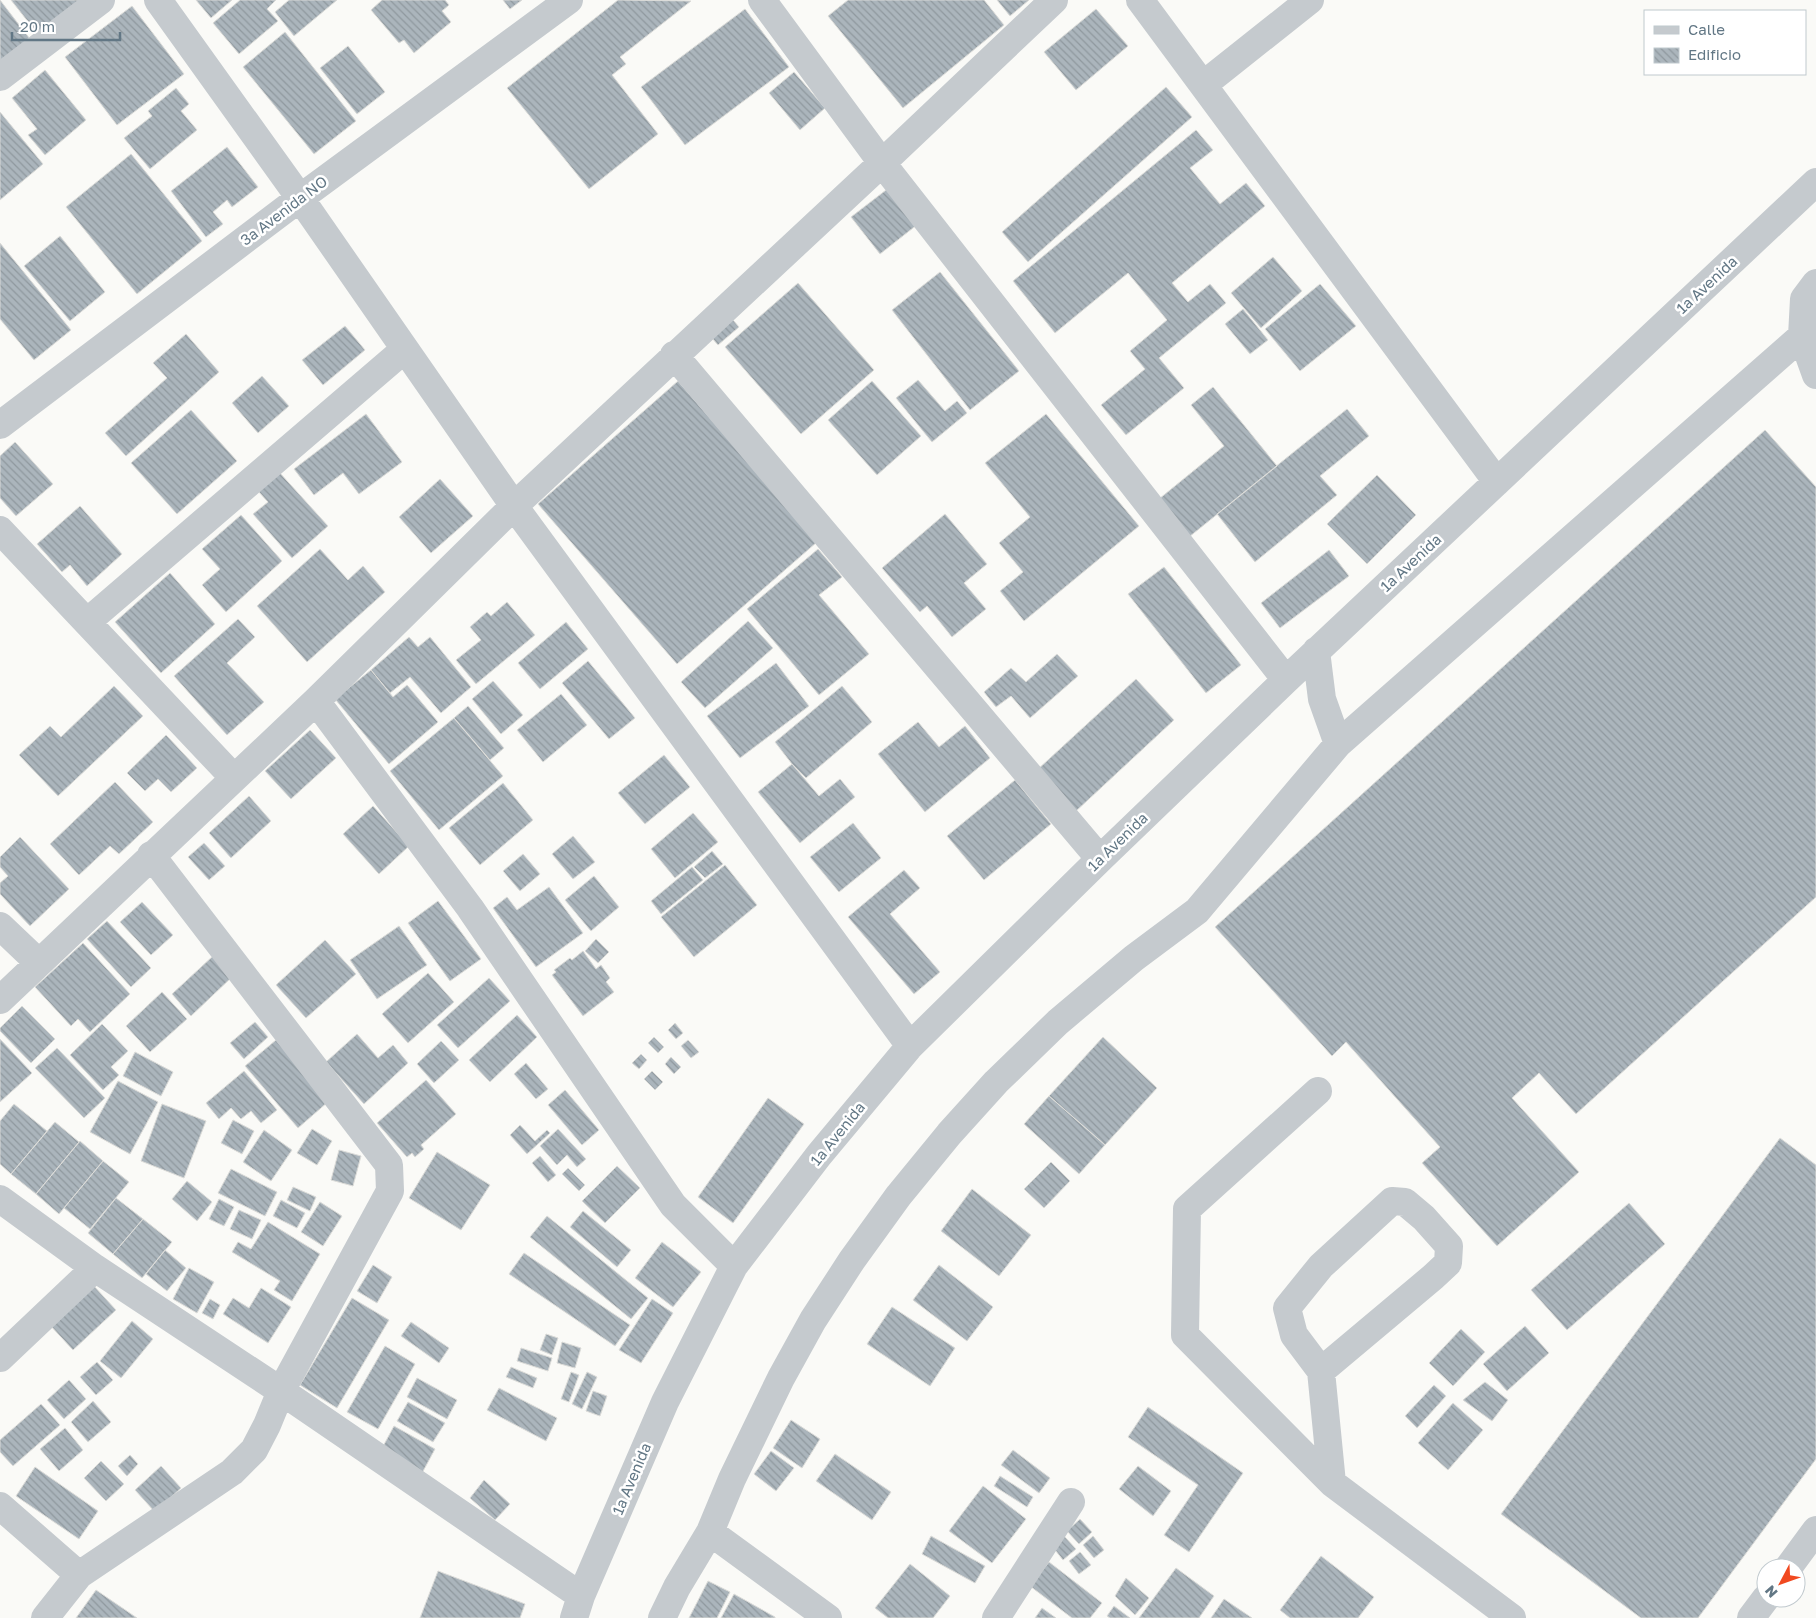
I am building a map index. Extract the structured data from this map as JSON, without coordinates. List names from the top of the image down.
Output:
{
  "streets": {
    "street": ["3a Avenida NO", "1a Avenida"]
  },
  "legend": ["Calle", "Edificio"],
  "scale_bar": "20 m",
  "north": "bottom left"
}
